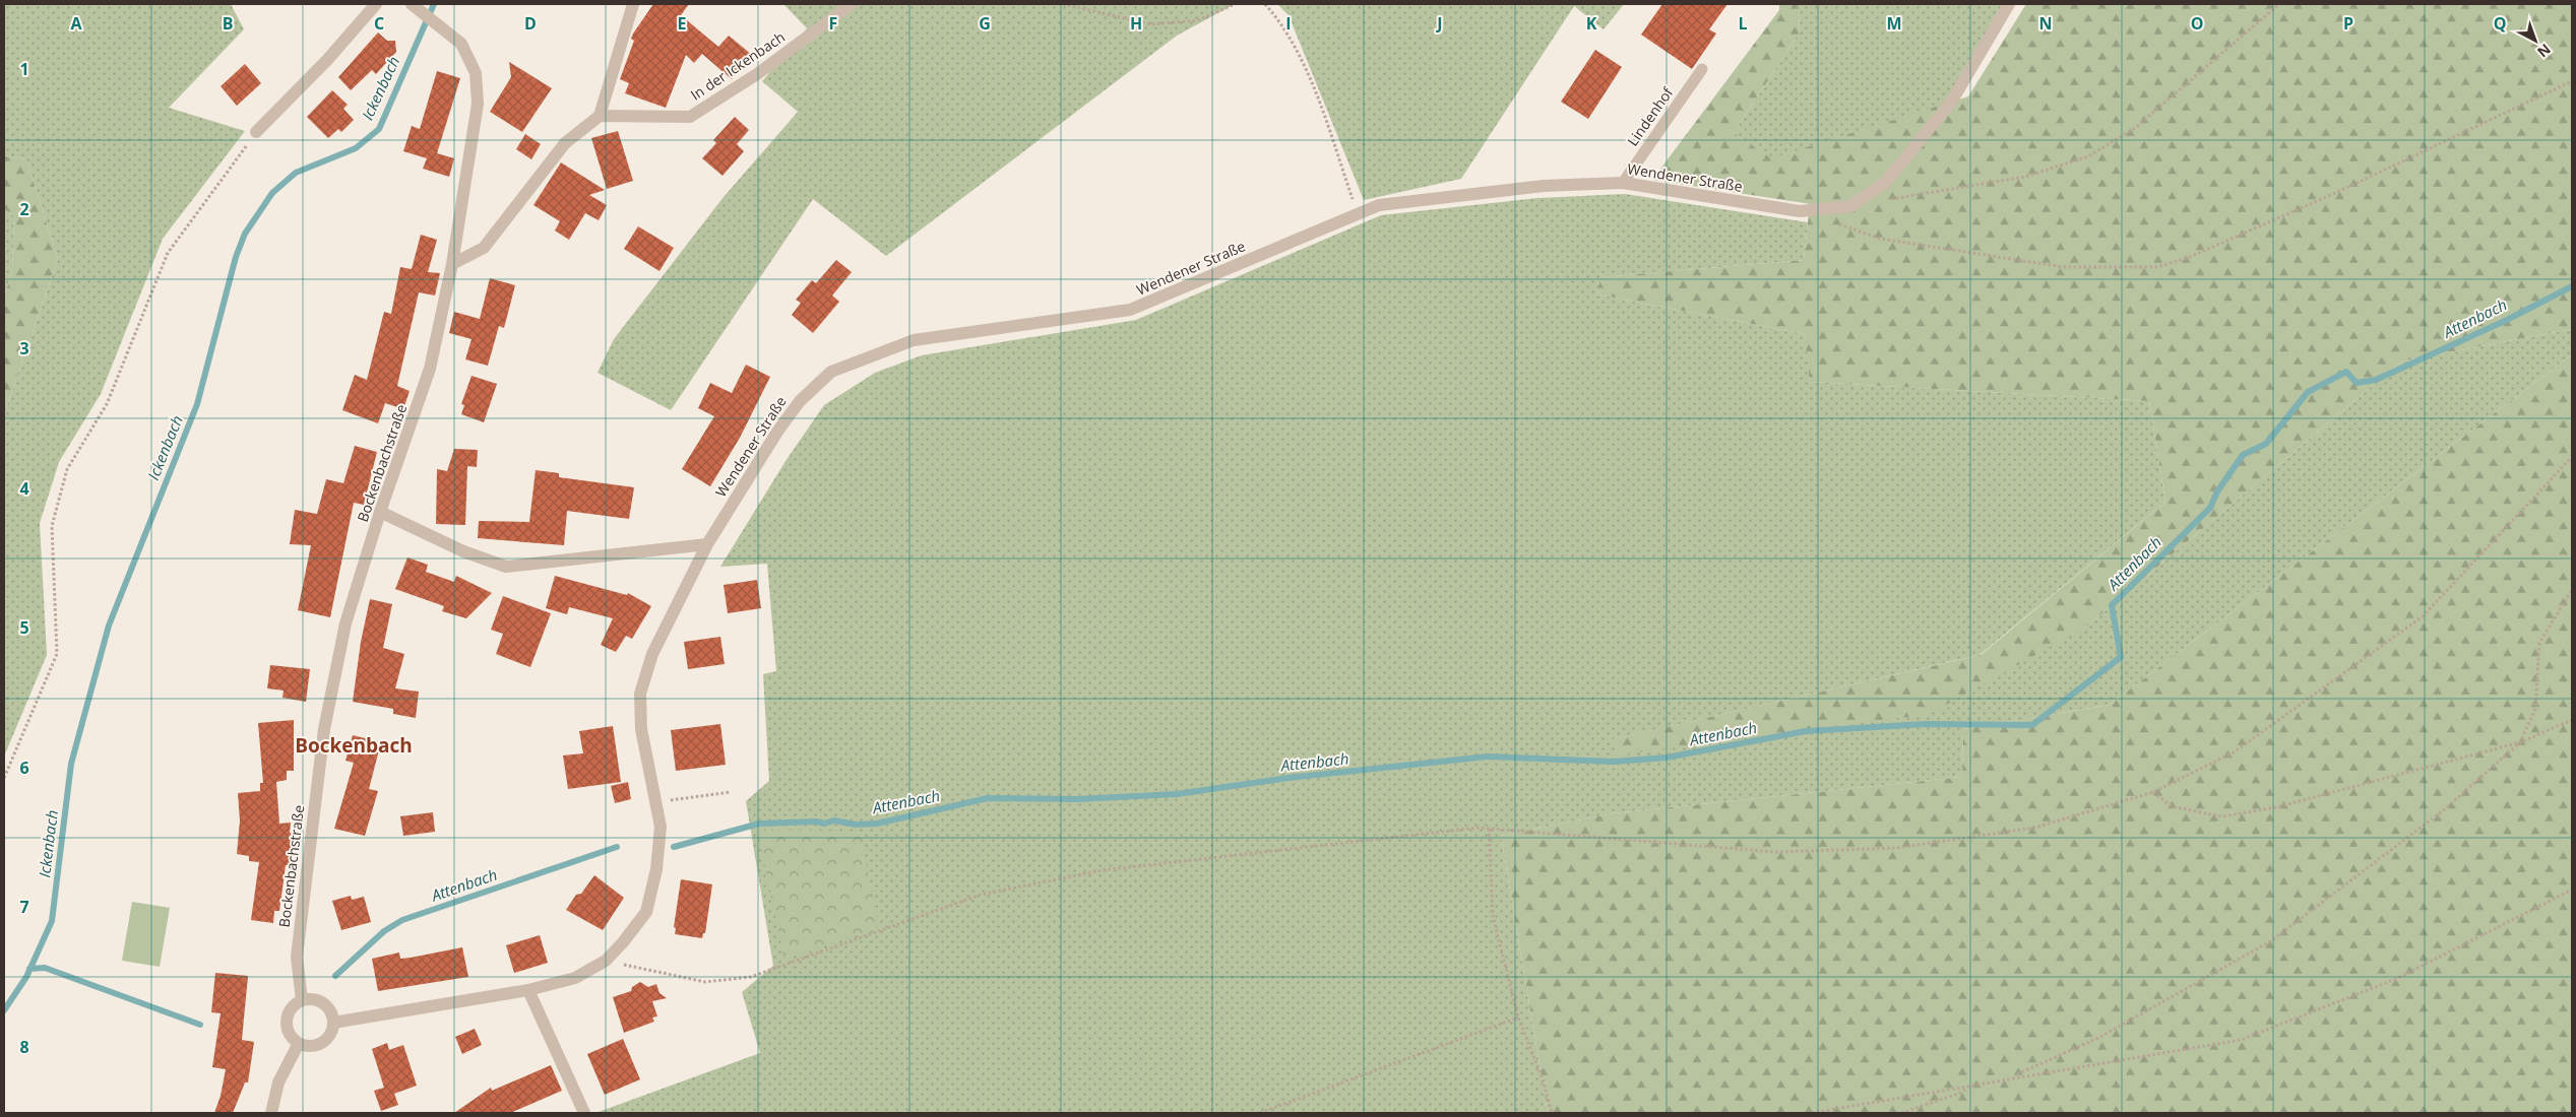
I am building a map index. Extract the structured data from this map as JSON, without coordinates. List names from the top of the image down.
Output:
{
  "streets": {
    "street": ["In der Ickenbach", "Wendener Straße", "Bockenbachstraße"],
    "lane": ["Lindenhof"]
  },
  "crossings": [
    ["Lindenhof", "Wendener Straße"]
  ],
  "districts": ["Bockenbach"],
  "water": ["Ickenbach", "Attenbach"],
  "north": "bottom right",
  "grid": {
    "columns": [
      "A",
      "B",
      "C",
      "D",
      "E",
      "F",
      "G",
      "H",
      "I",
      "J",
      "K",
      "L",
      "M",
      "N",
      "O",
      "P",
      "Q"
    ],
    "rows": [
      "1",
      "2",
      "3",
      "4",
      "5",
      "6",
      "7",
      "8"
    ]
  }
}
